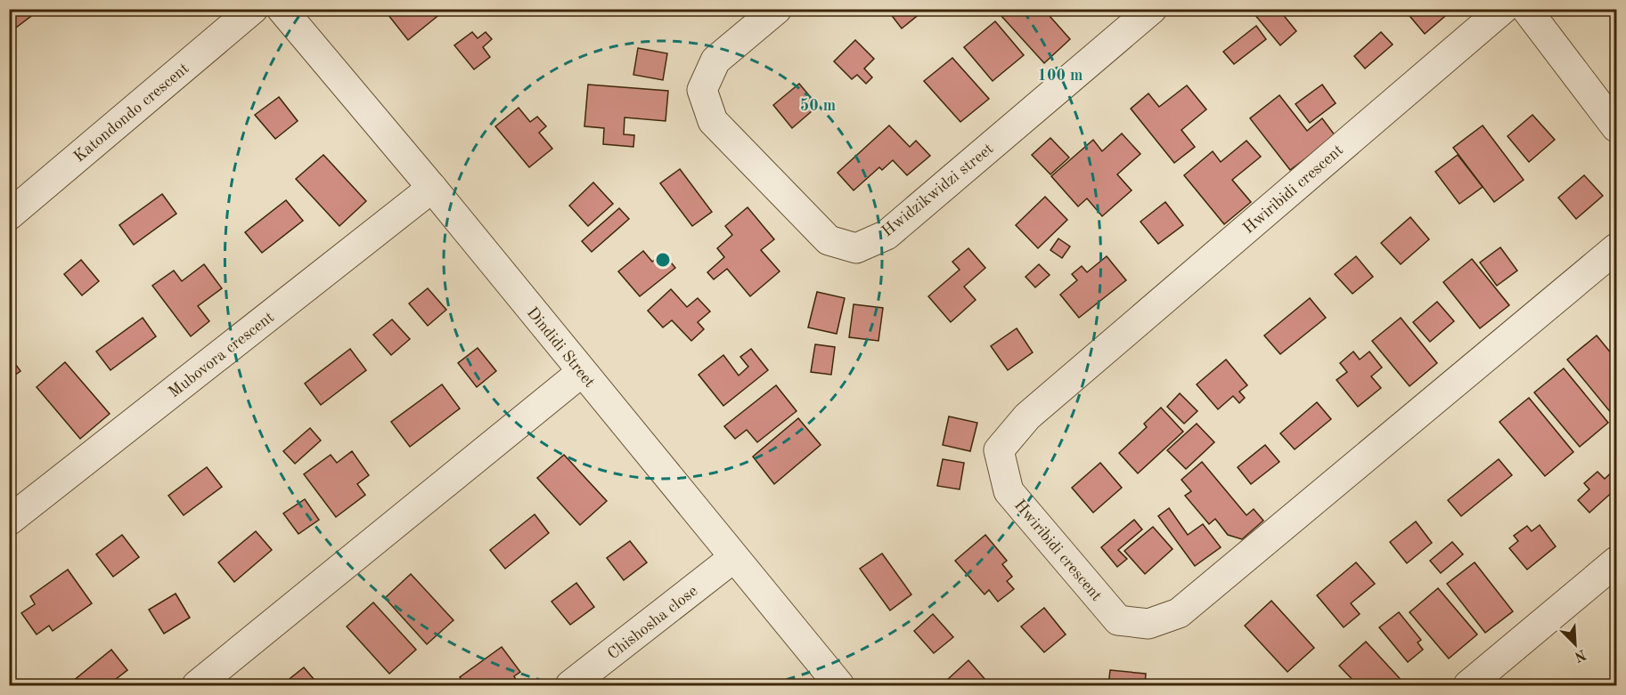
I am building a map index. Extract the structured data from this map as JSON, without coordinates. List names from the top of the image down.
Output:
{
  "streets": {
    "street": [
      "Katondondo crescent",
      "Hwiribidi crescent",
      "Hwidzikwidzi street",
      "Dindidi Street",
      "Mubovora crescent",
      "Chishosha close"
    ]
  },
  "crossings": [
    ["Dindidi Street", "Mubovora crescent"],
    ["Dindidi Street", "Chishosha close"]
  ],
  "north": "bottom right",
  "rings": ["100 m", "50 m"]
}
